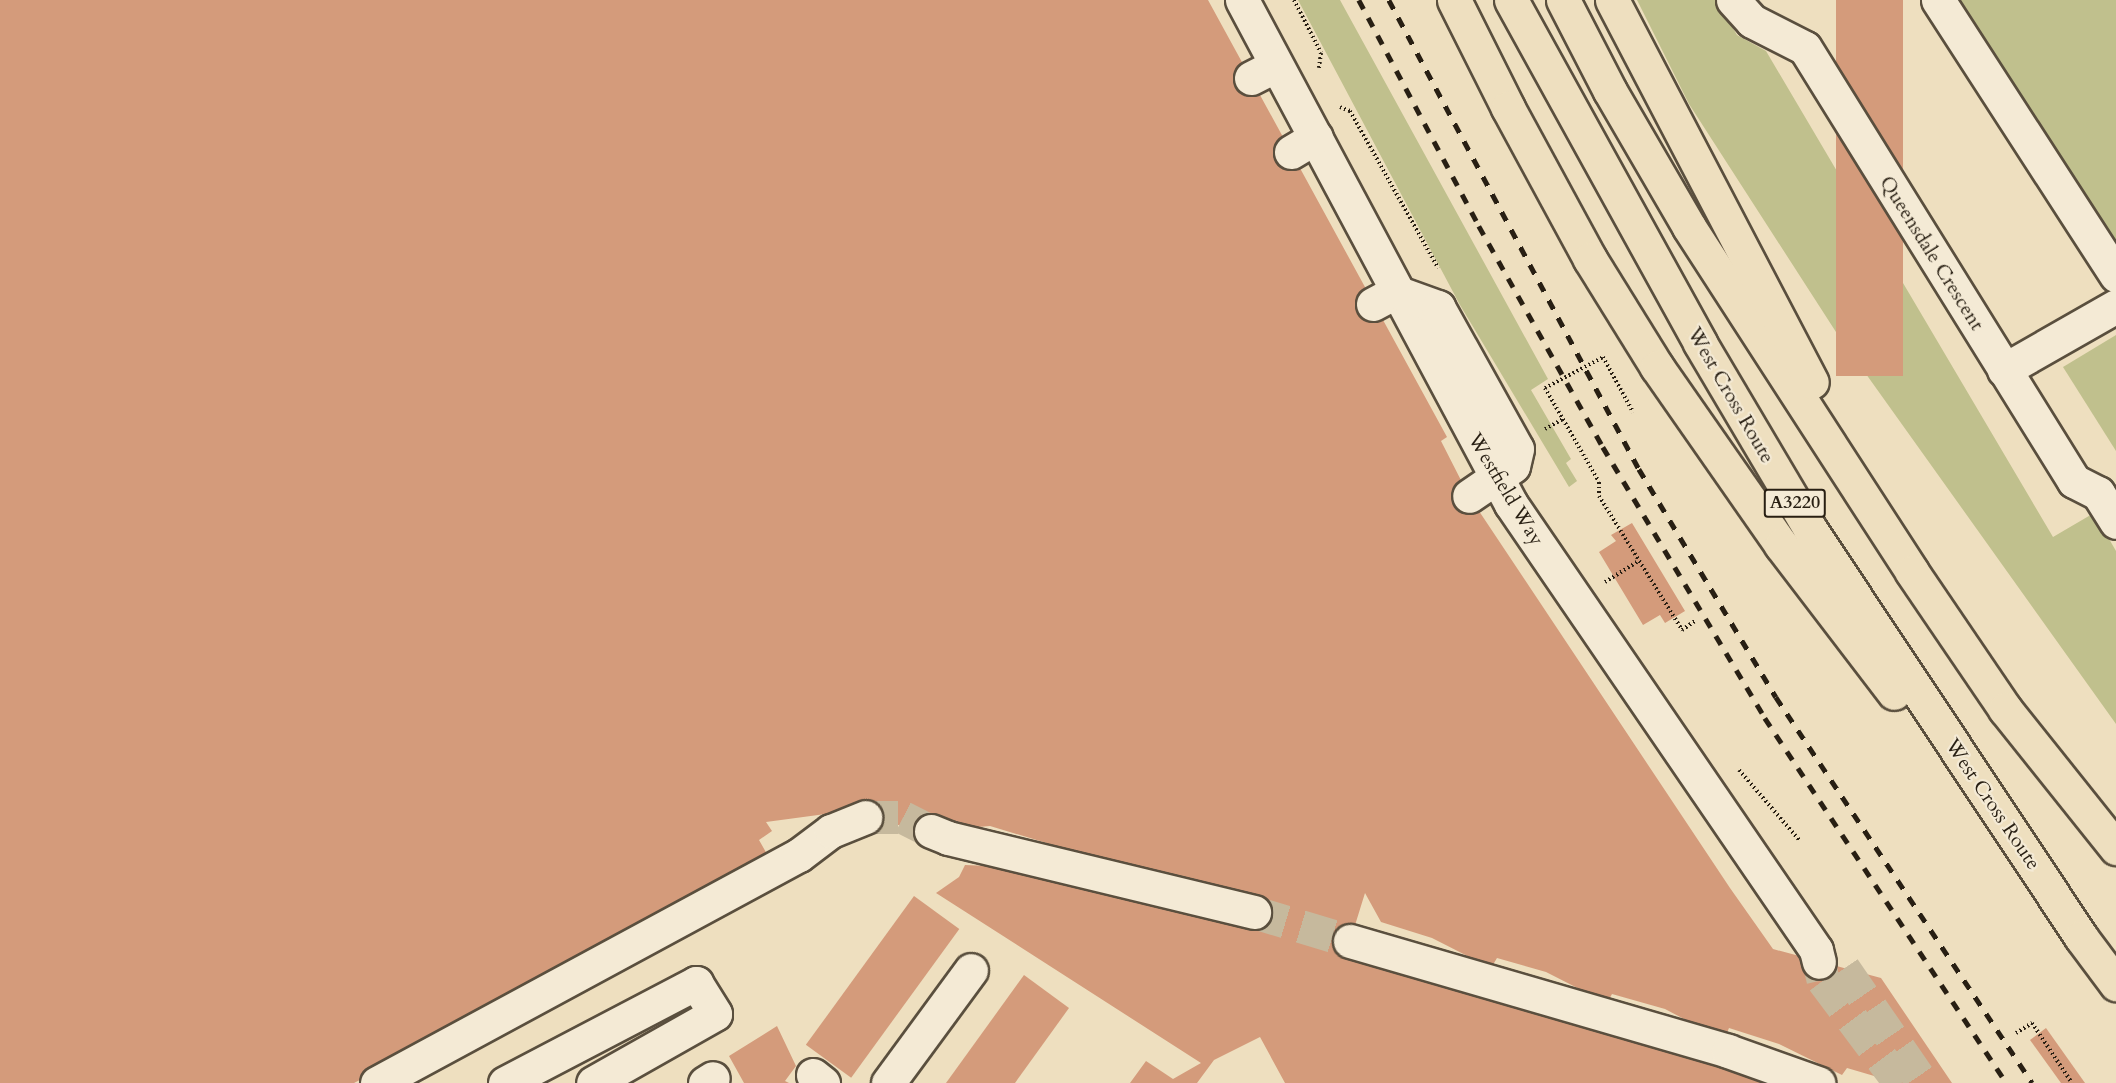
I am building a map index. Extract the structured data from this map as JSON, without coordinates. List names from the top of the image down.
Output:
{
  "streets": {
    "highway": ["West Cross Route", "A3220"],
    "street": ["Queensdale Crescent", "Westfield Way"]
  },
  "crossings": [
    ["West Cross Route", "A3220"]
  ]
}
